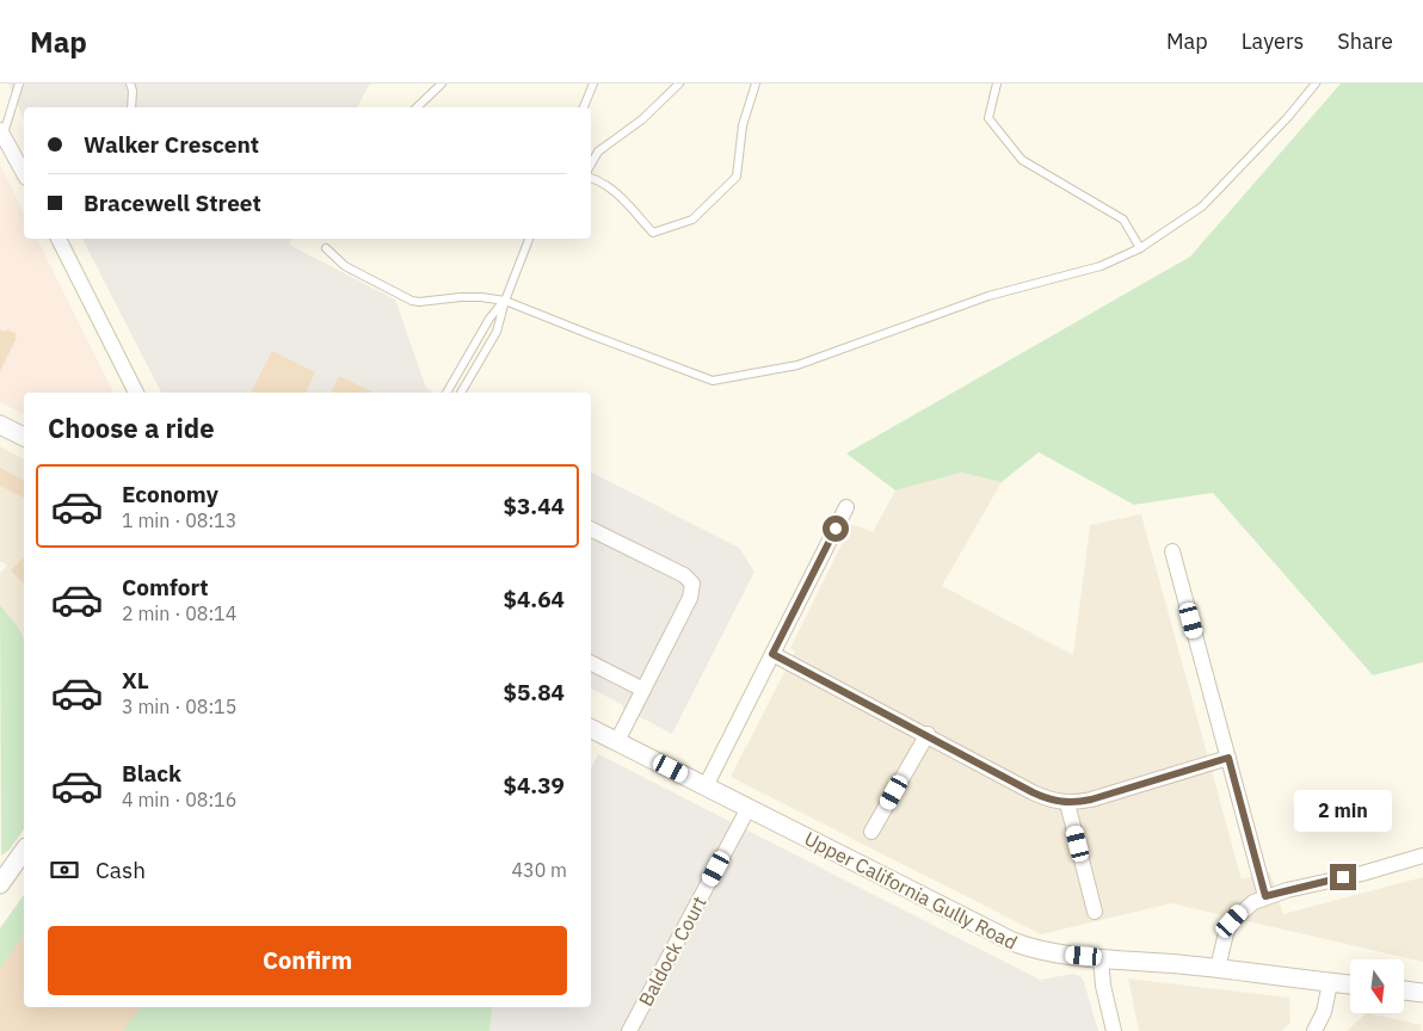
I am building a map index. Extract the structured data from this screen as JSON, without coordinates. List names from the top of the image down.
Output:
{
  "streets": {
    "street": ["Upper California Gully Road", "Baldock Court"]
  },
  "crossings": [
    ["Upper California Gully Road", "Baldock Court"]
  ],
  "north": "bottom",
  "page": {
    "header": "Map",
    "nav": ["Map", "Layers", "Share"],
    "banner": ["Walker Crescent", "Bracewell Street"],
    "heading": "Choose a ride",
    "list": [
      {
        "name": "Economy",
        "note": "1 min · 08:13",
        "value": "$3.44"
      },
      {
        "name": "Comfort",
        "note": "2 min · 08:14",
        "value": "$4.64"
      },
      {
        "name": "XL",
        "note": "3 min · 08:15",
        "value": "$5.84"
      },
      {
        "name": "Black",
        "note": "4 min · 08:16",
        "value": "$4.39"
      }
    ],
    "bubble": "2 min",
    "pay": ["Cash", "430 m"],
    "buttons": "Confirm"
  }
}
